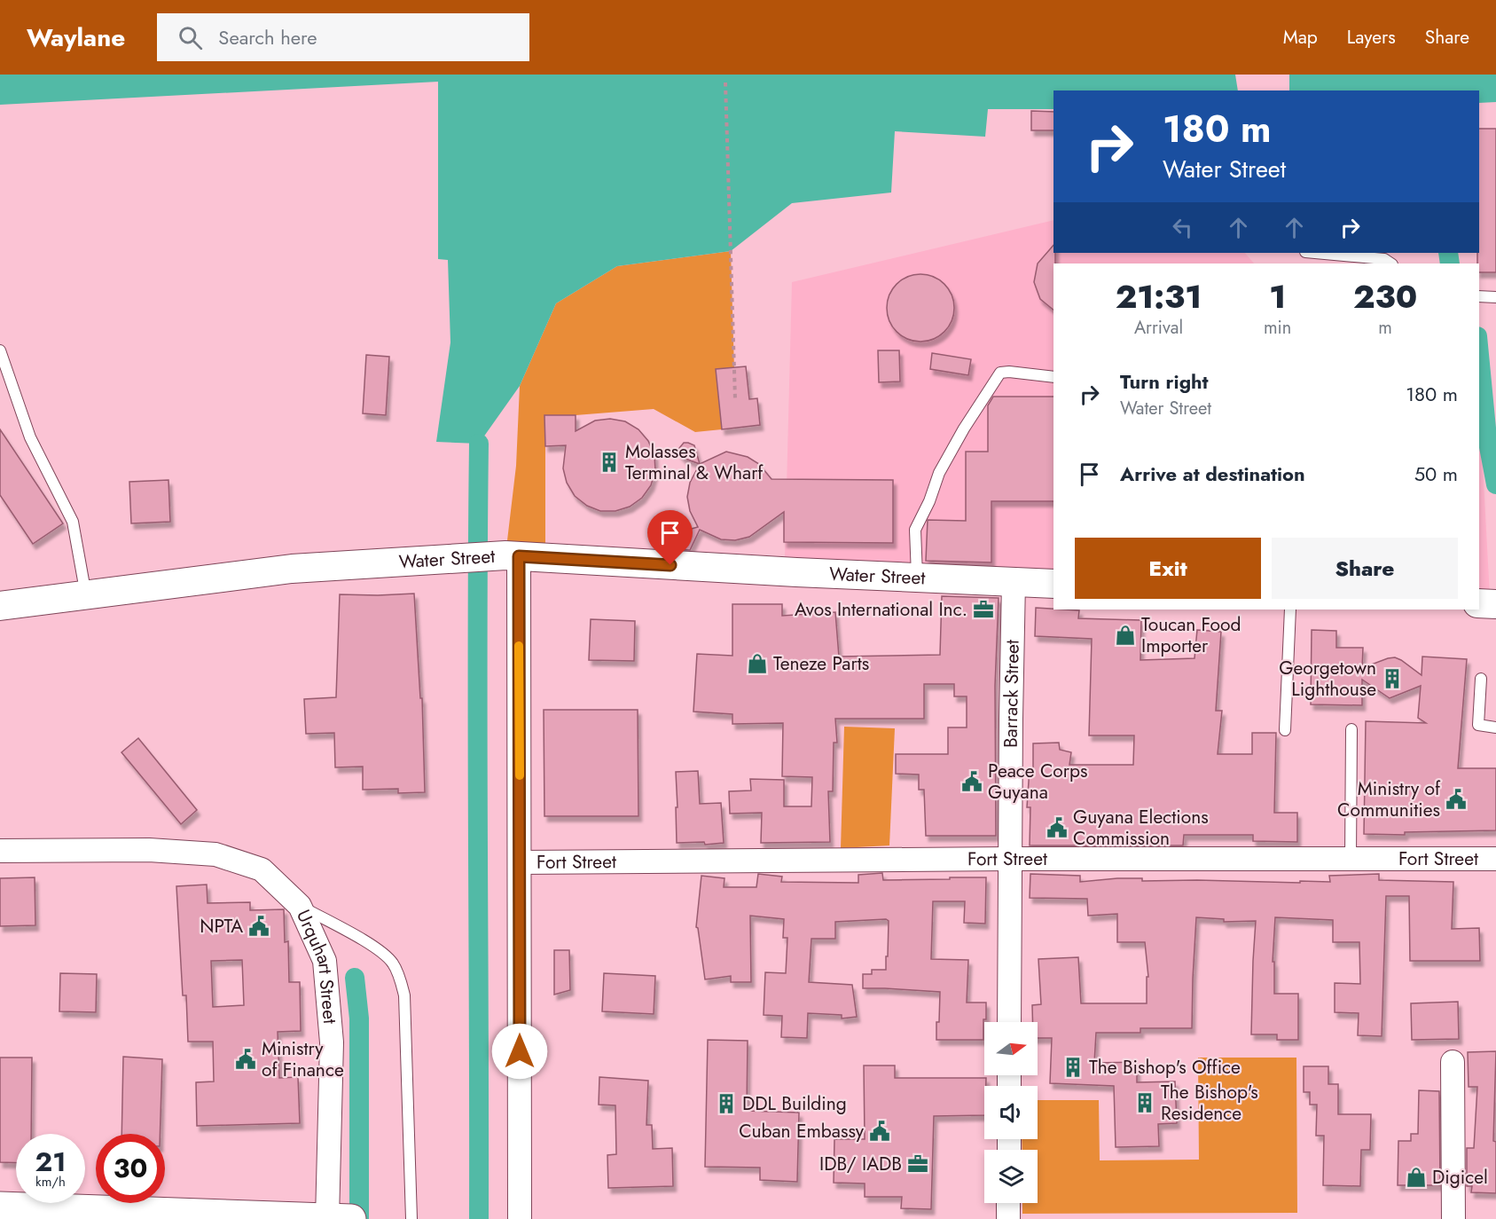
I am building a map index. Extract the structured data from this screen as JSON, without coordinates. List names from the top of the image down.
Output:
{
  "streets": {
    "street": [
      "Water Street",
      "Barrack Street",
      "Fort Street",
      "Urquhart Street"
    ]
  },
  "crossings": [
    ["Water Street", "Barrack Street"],
    ["Barrack Street", "Fort Street"]
  ],
  "places": {
    "building": [
      "Molasses Terminal & Wharf",
      "Georgetown Lighthouse",
      "The Bishop's Office",
      "The Bishop's Residence",
      "DDL Building"
    ],
    "office": ["Avos International Inc.", "IDB/ IADB"],
    "shop": ["Toucan Food Importer", "Teneze Parts", "Digicel"],
    "public building": [
      "Peace Corps Guyana",
      "Ministry of Communities",
      "Guyana Elections Commission",
      "NPTA",
      "Ministry of Finance",
      "Cuban Embassy"
    ]
  },
  "north": "right",
  "page": {
    "header": "Waylane",
    "search": "Search here",
    "nav": ["Map", "Layers", "Share"],
    "turn": ["180 m", "Water Street"],
    "eta": [
      "21:31",
      "Arrival",
      "1",
      "min",
      "230",
      "m"
    ],
    "list": [
      {
        "name": "Turn right",
        "note": "Water Street",
        "value": "180 m"
      },
      {
        "name": "Arrive at destination",
        "value": "50 m"
      }
    ],
    "buttons": ["Exit", "Share"],
    "speed": "21 km/h",
    "limit": "30"
  }
}
